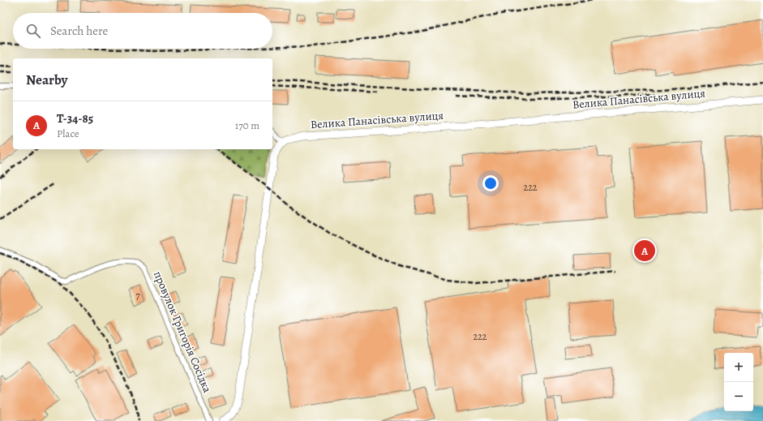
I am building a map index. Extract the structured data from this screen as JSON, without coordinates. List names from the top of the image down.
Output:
{
  "streets": {
    "street": ["Велика Панасівська вулиця", "провулок Григорія Сосідка"]
  },
  "house_numbers": ["222", "7", "222"],
  "page": {
    "search": "Search here",
    "heading": "Nearby",
    "list": [
      {
        "mark": "A",
        "name": "Т-34-85",
        "note": "Place",
        "value": "170 m"
      }
    ],
    "pins": "A",
    "map_buttons": ["+", "−"]
  }
}
